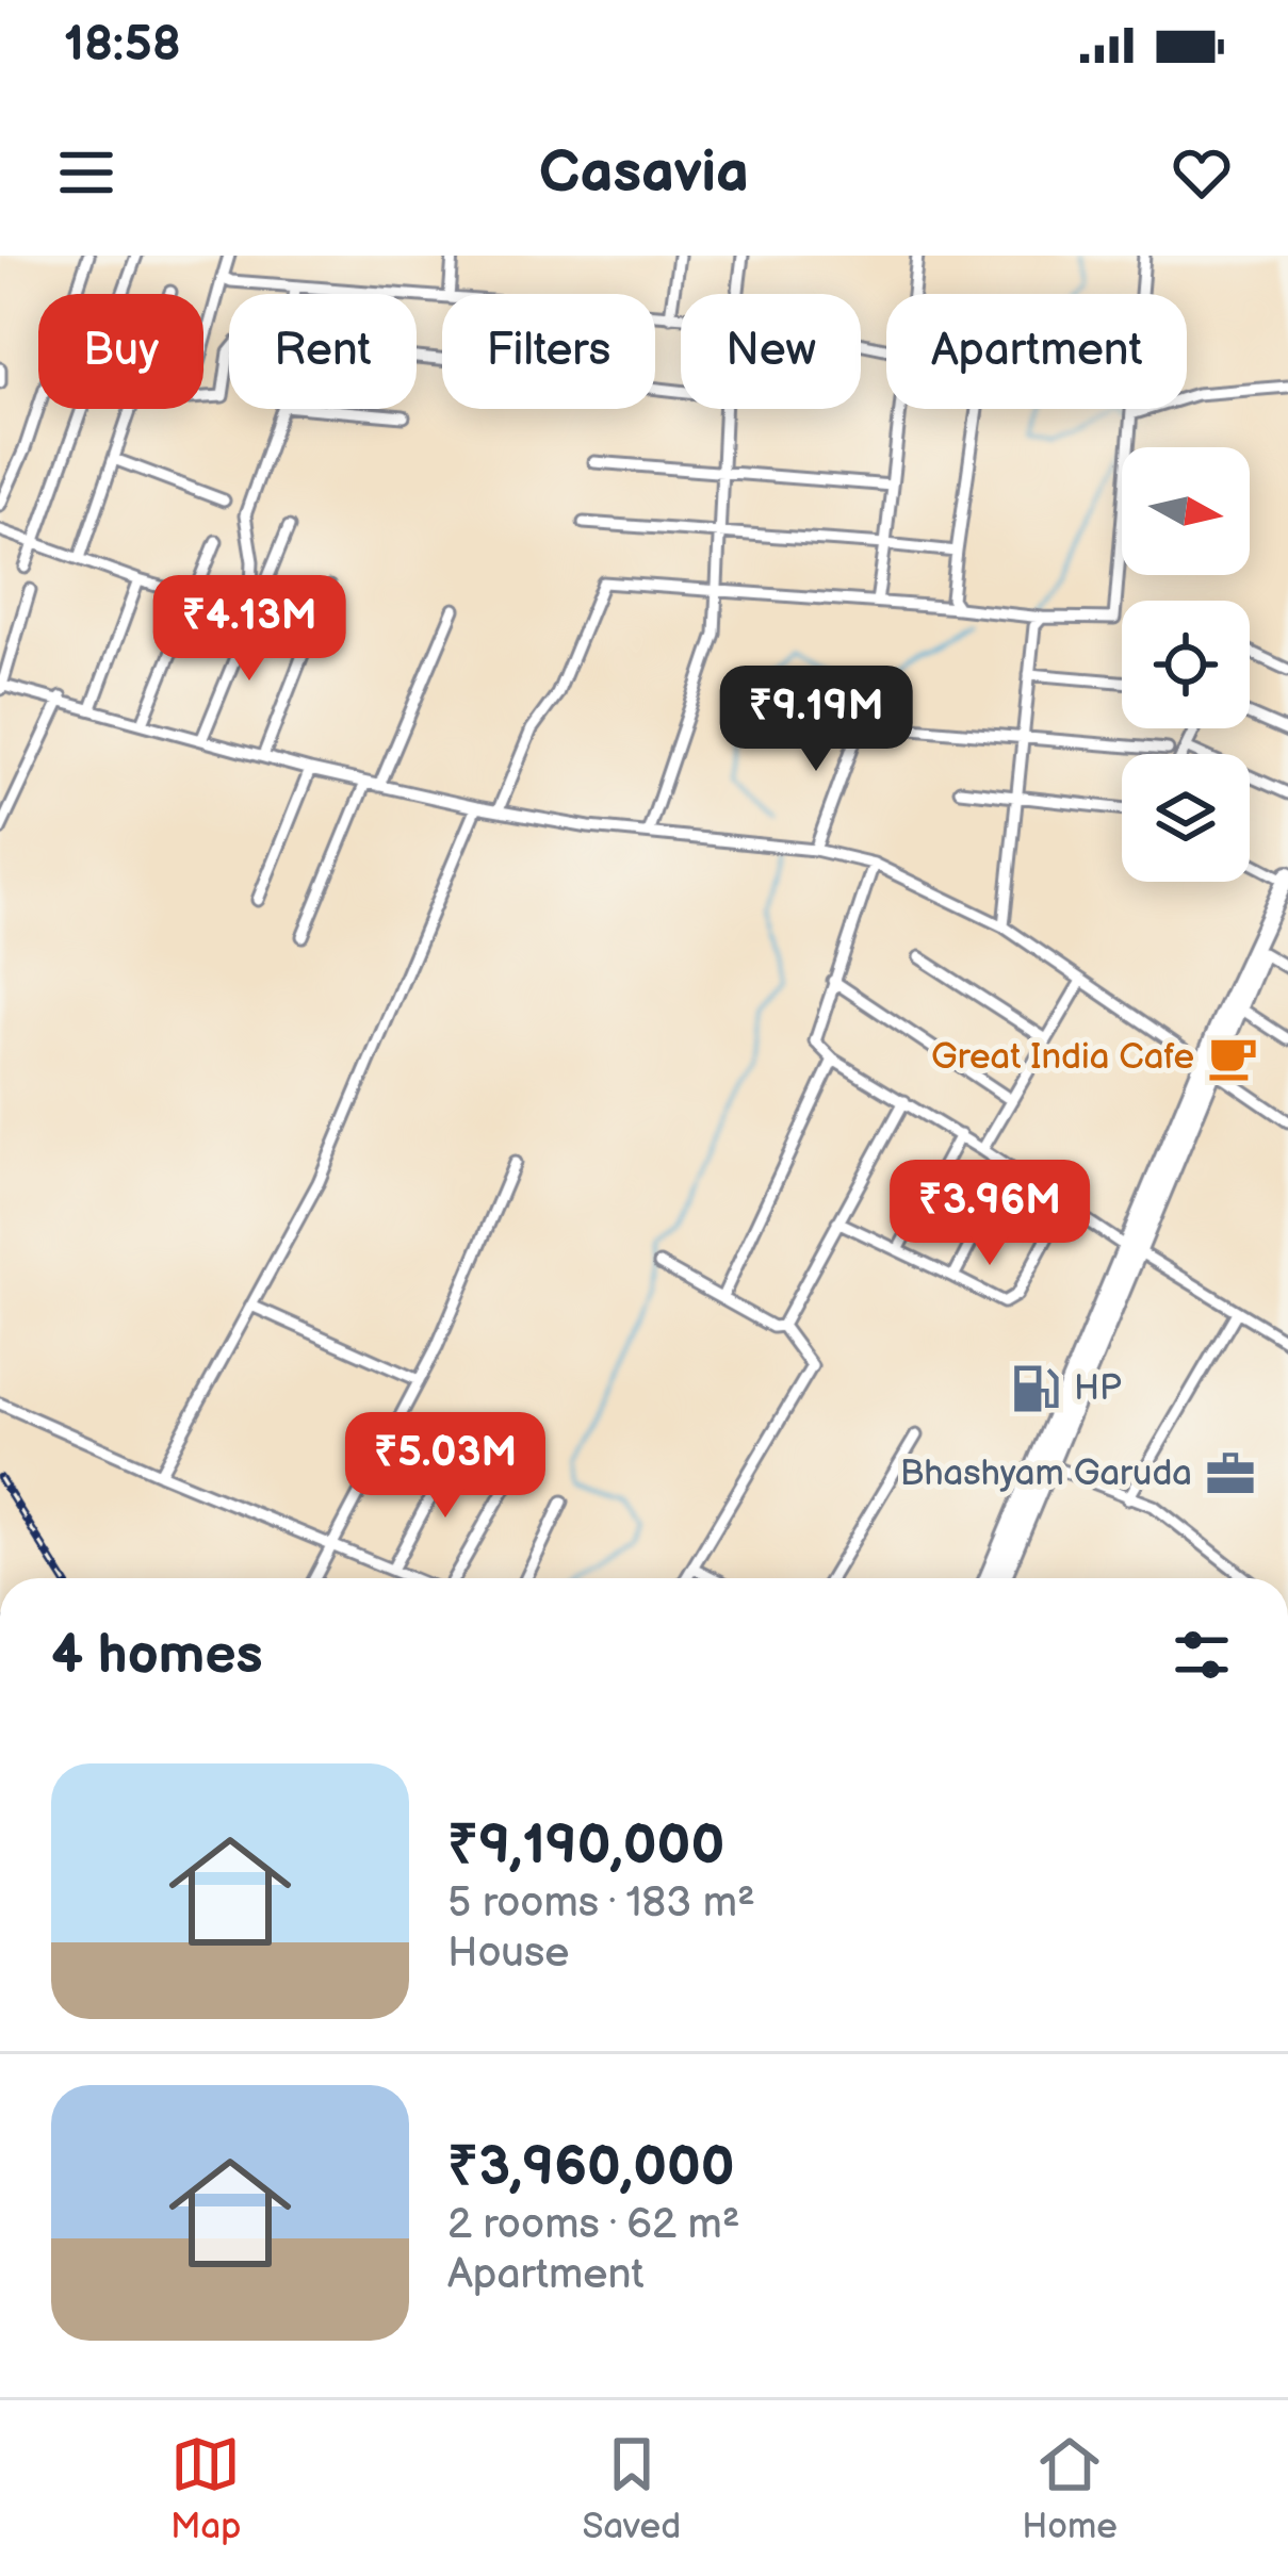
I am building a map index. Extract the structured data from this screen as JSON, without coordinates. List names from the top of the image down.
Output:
{
  "places": {
    "cafe": ["Great India Cafe"],
    "fuel station": ["HP"],
    "office": ["Bhashyam Garuda"]
  },
  "north": "right",
  "page": {
    "status": "18:58",
    "header": "Casavia",
    "chip": [
      "Buy",
      "Rent",
      "Filters",
      "New",
      "Apartment"
    ],
    "price": [
      "₹4.13M",
      "₹9.19M",
      "₹3.96M",
      "₹5.03M"
    ],
    "heading": "4 homes",
    "list": [
      {
        "name": "₹9,190,000",
        "note": "5 rooms · 183 m² · House"
      },
      {
        "name": "₹3,960,000",
        "note": "2 rooms · 62 m² · Apartment"
      }
    ],
    "tabs": ["Map", "Saved", "Home"]
  }
}
